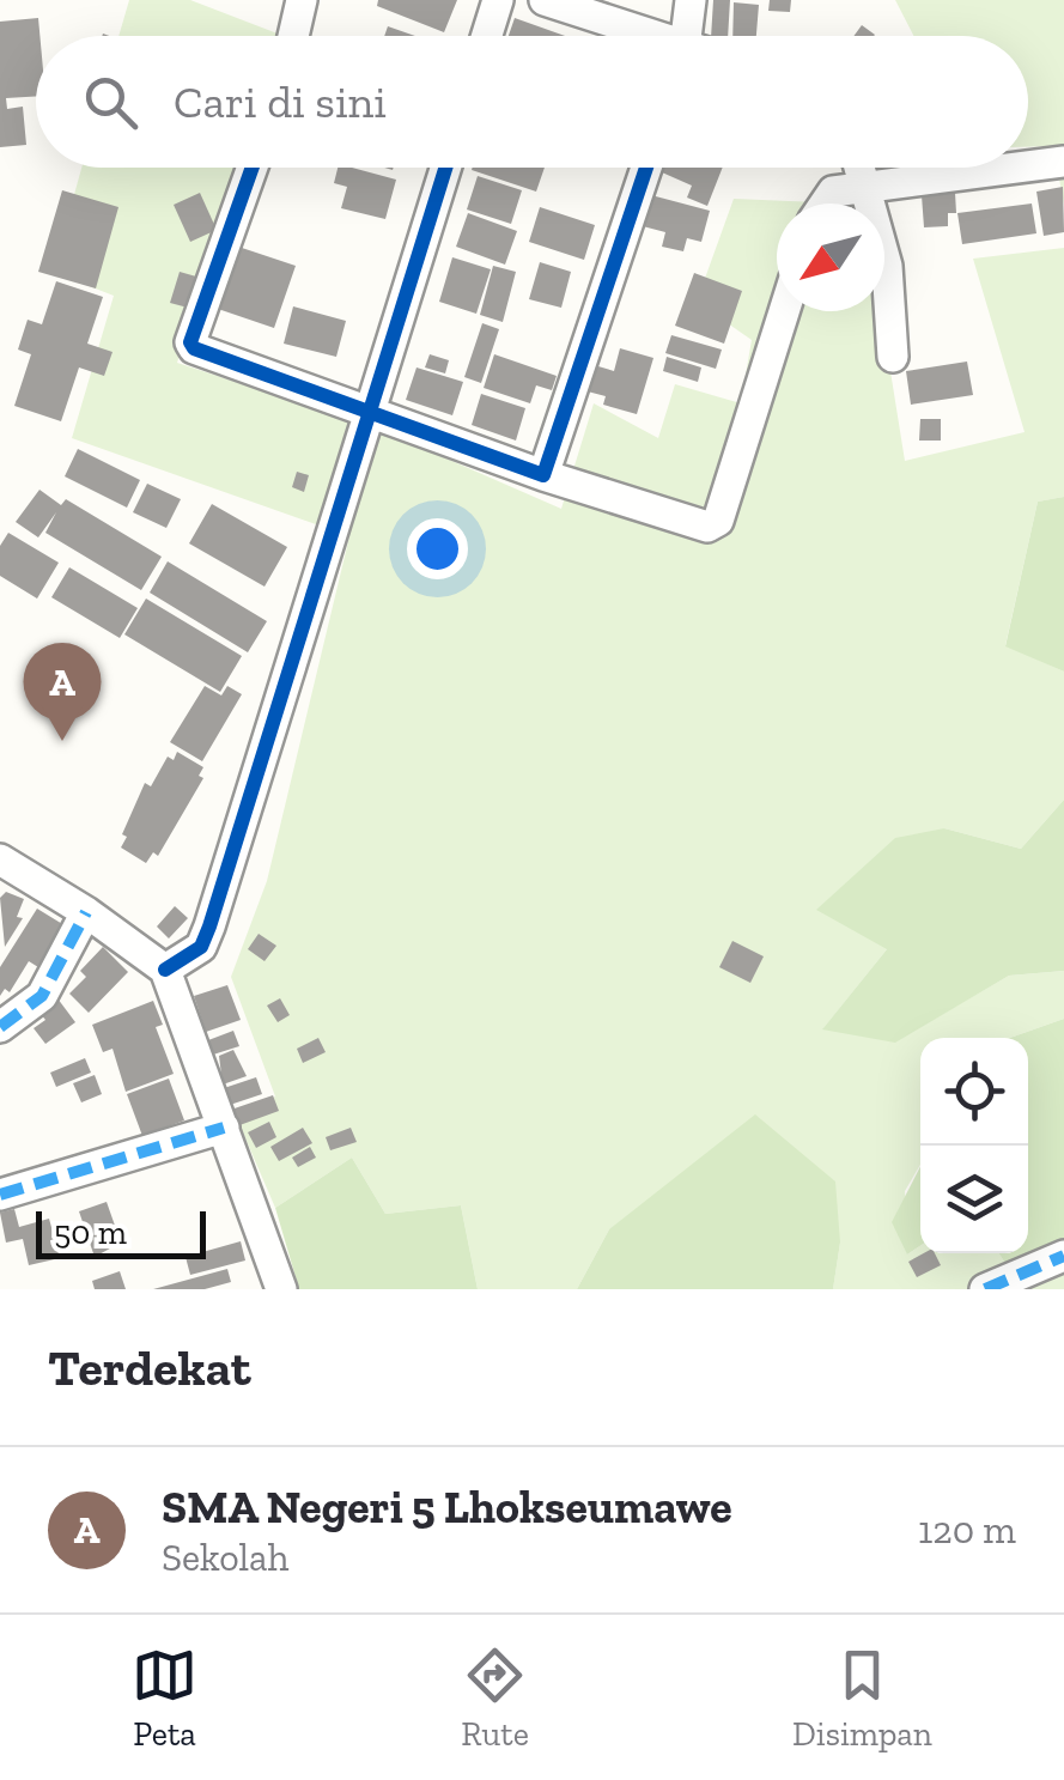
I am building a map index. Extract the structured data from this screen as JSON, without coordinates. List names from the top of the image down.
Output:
{
  "scale_bar": "50 m",
  "north": "bottom left",
  "page": {
    "search": "Cari di sini",
    "pins": "A",
    "scale": "50 m",
    "heading": "Terdekat",
    "list": [
      {
        "mark": "A",
        "name": "SMA Negeri 5 Lhokseumawe",
        "note": "Sekolah",
        "value": "120 m"
      }
    ],
    "nav": ["Peta", "Rute", "Disimpan"]
  }
}
